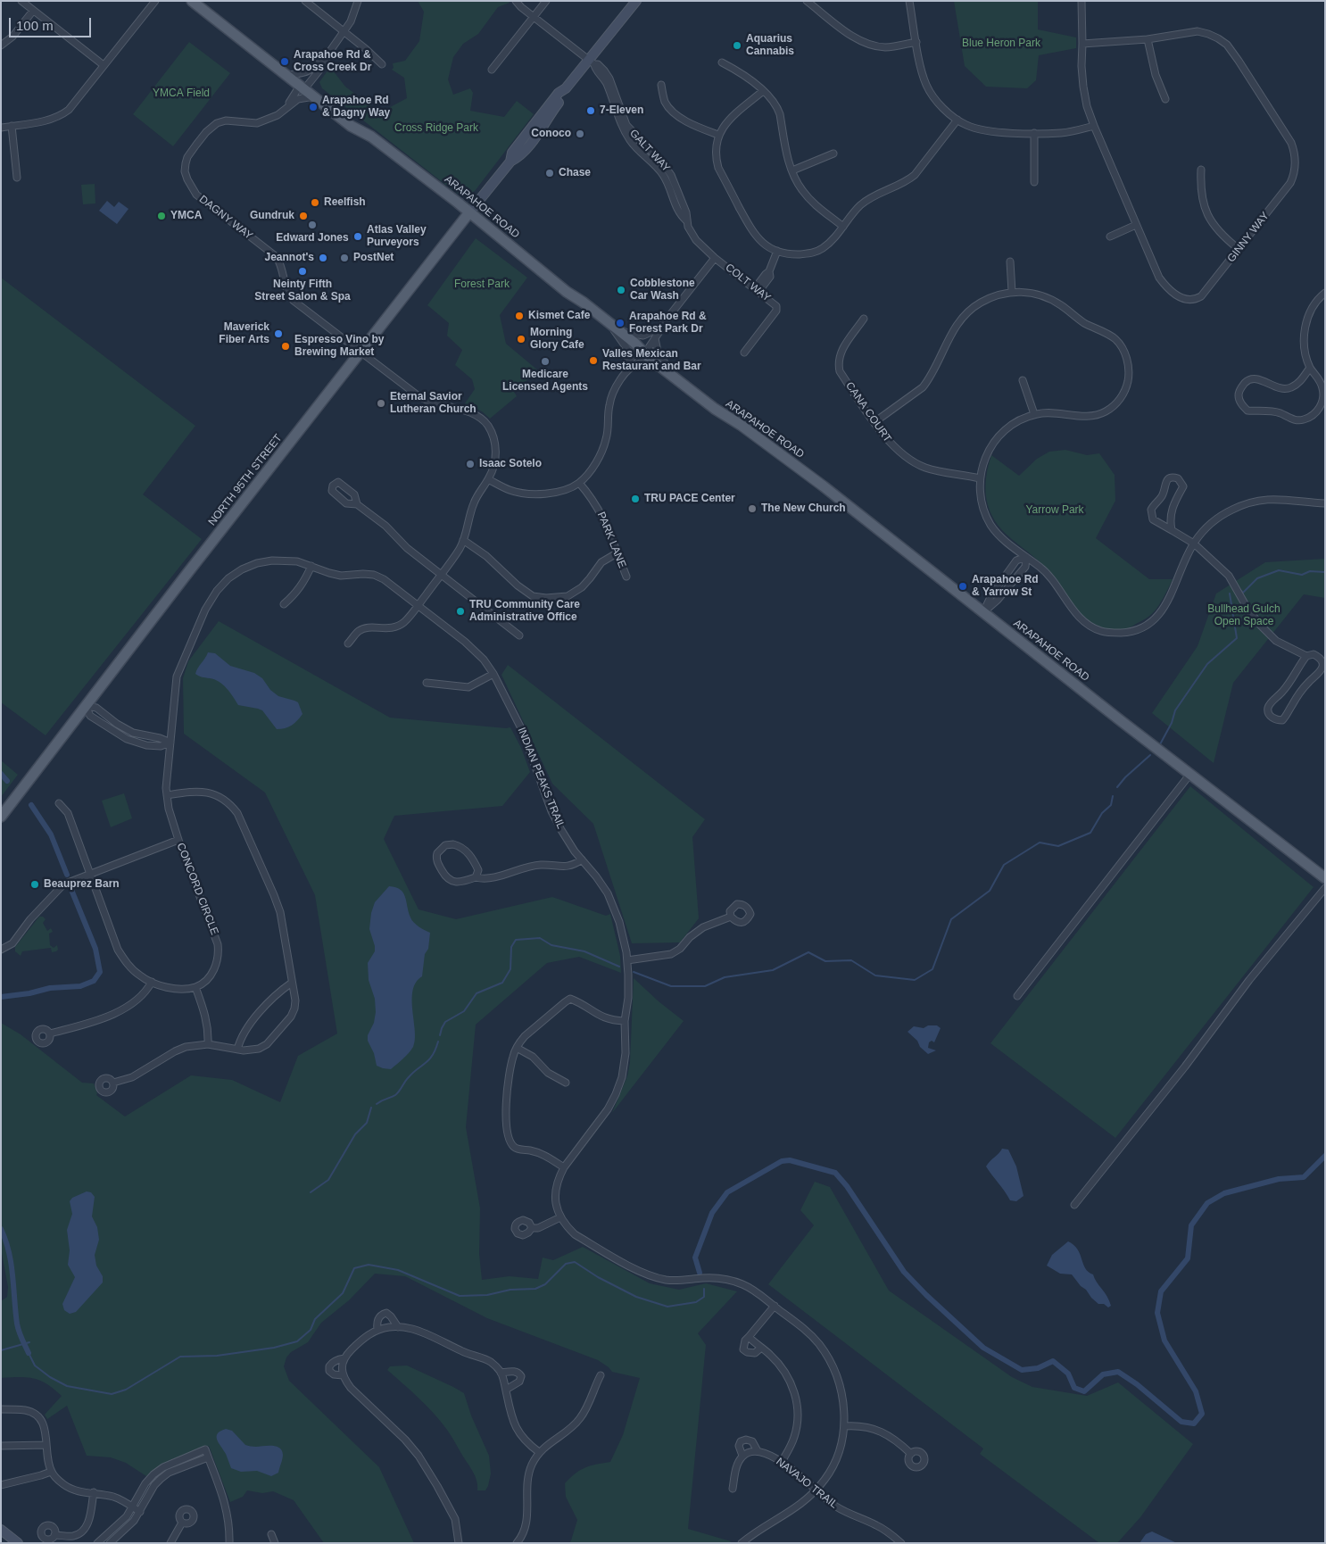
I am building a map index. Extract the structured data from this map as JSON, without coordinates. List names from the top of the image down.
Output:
{
  "streets": {
    "main road": ["ARAPAHOE ROAD", "NORTH 95TH STREET"],
    "street": [
      "GALT WAY",
      "DAGNY WAY",
      "GINNY WAY",
      "COLT WAY",
      "CANA COURT",
      "PARK LANE",
      "INDIAN PEAKS TRAIL",
      "CONCORD CIRCLE",
      "NAVAJO TRAIL"
    ]
  },
  "crossings": [
    ["GALT WAY", "COLT WAY"],
    ["GALT WAY", "NORTH 95TH STREET"],
    ["ARAPAHOE ROAD", "DAGNY WAY"],
    ["ARAPAHOE ROAD", "NORTH 95TH STREET"],
    ["DAGNY WAY", "NORTH 95TH STREET"],
    ["DAGNY WAY", "INDIAN PEAKS TRAIL"],
    ["INDIAN PEAKS TRAIL", "CONCORD CIRCLE"],
    ["INDIAN PEAKS TRAIL", "NAVAJO TRAIL"]
  ],
  "parks": [
    "Blue Heron Park",
    "YMCA Field",
    "Cross Ridge Park",
    "Forest Park",
    "Yarrow Park",
    "Bullhead Gulch Open Space"
  ],
  "places": [
    "Aquarius Cannabis",
    "Arapahoe Rd & Cross Creek Dr",
    "Arapahoe Rd & Dagny Way",
    "7-Eleven",
    "Conoco",
    "Chase",
    "Reelfish",
    "YMCA",
    "Gundruk",
    "Edward Jones",
    "Atlas Valley Purveyors",
    "Jeannot's",
    "PostNet",
    "Neinty Fifth Street Salon & Spa",
    "Cobblestone Car Wash",
    "Kismet Cafe",
    "Arapahoe Rd & Forest Park Dr",
    "Maverick Fiber Arts",
    "Morning Glory Cafe",
    "Espresso Vino by Brewing Market",
    "Valles Mexican Restaurant and Bar",
    "Medicare Licensed Agents",
    "Eternal Savior Lutheran Church",
    "Isaac Sotelo",
    "TRU PACE Center",
    "The New Church",
    "Arapahoe Rd & Yarrow St",
    "TRU Community Care Administrative Office",
    "Beauprez Barn"
  ],
  "scale_bar": "100 m"
}
